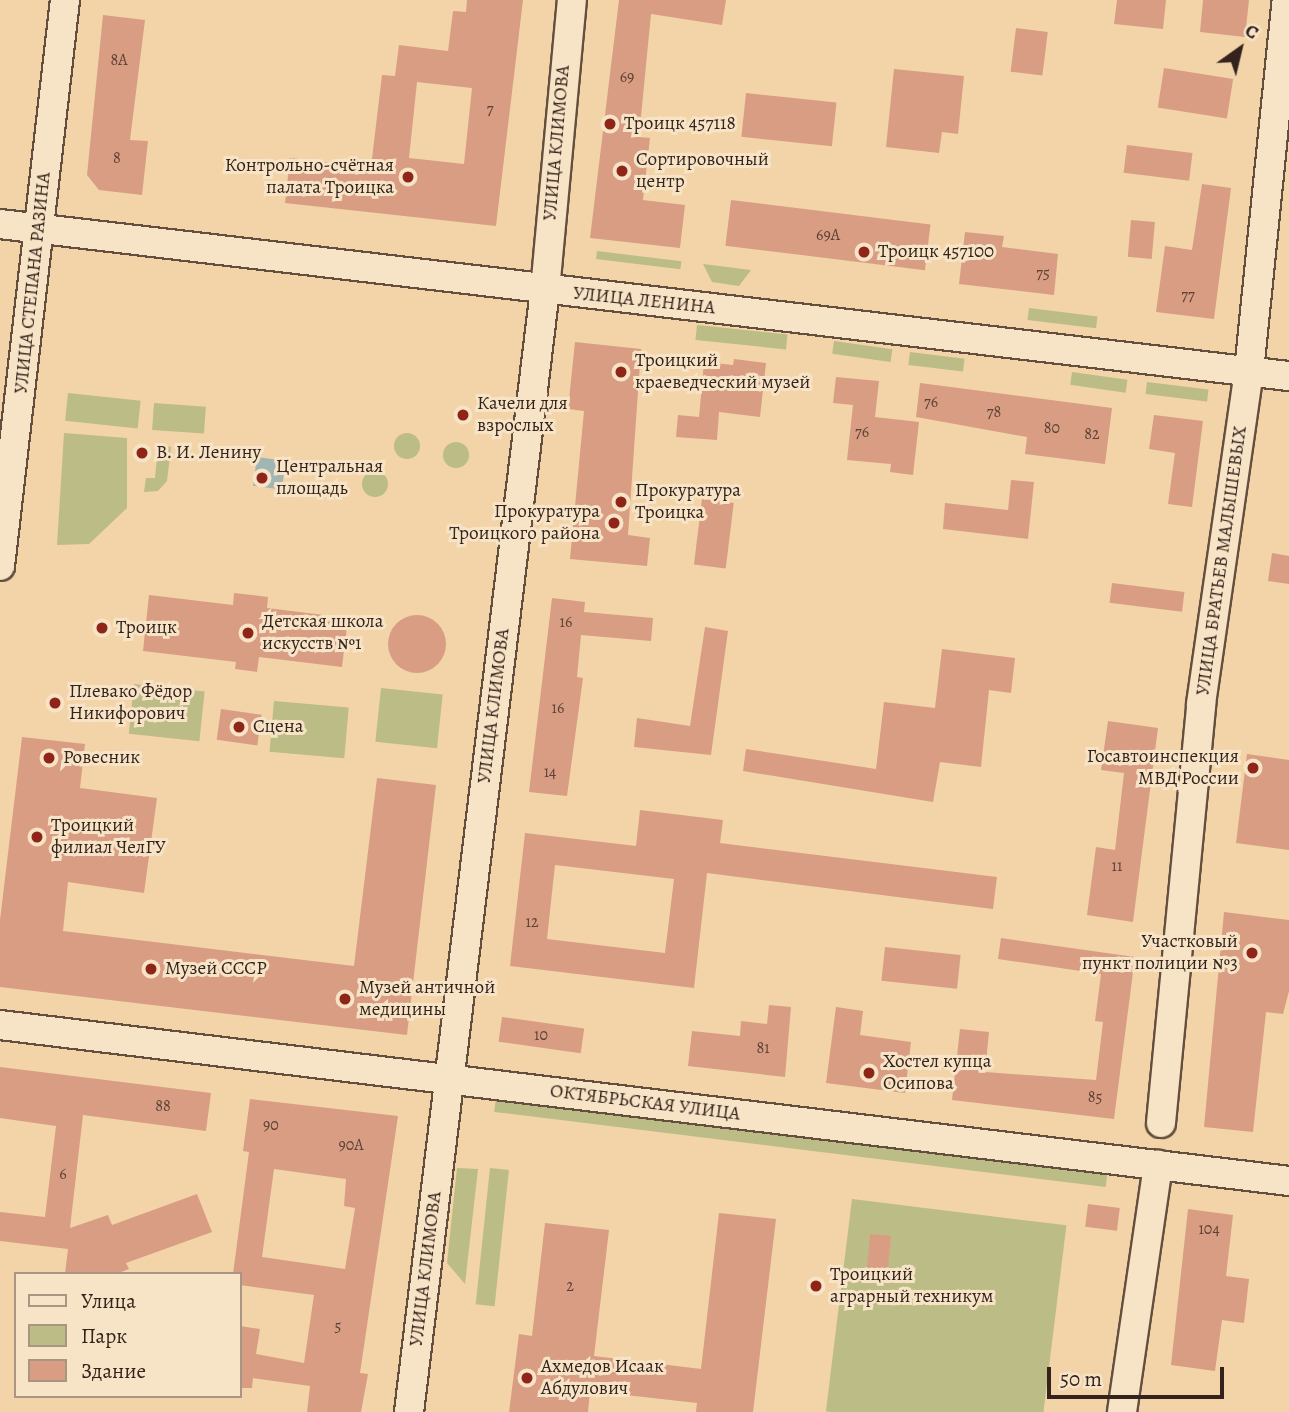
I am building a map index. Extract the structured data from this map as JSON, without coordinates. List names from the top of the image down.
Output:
{
  "streets": {
    "street": [
      "УЛИЦА КЛИМОВА",
      "УЛИЦА СТЕПАНА РАЗИНА",
      "УЛИЦА ЛЕНИНА",
      "УЛИЦА БРАТЬЕВ МАЛЫШЕВЫХ",
      "ОКТЯБРЬСКАЯ УЛИЦА"
    ]
  },
  "crossings": [
    ["УЛИЦА КЛИМОВА", "УЛИЦА ЛЕНИНА"],
    ["УЛИЦА КЛИМОВА", "ОКТЯБРЬСКАЯ УЛИЦА"],
    ["УЛИЦА СТЕПАНА РАЗИНА", "УЛИЦА ЛЕНИНА"],
    ["УЛИЦА ЛЕНИНА", "УЛИЦА БРАТЬЕВ МАЛЫШЕВЫХ"]
  ],
  "places": [
    "Троицк 457118",
    "Сортировочный центр",
    "Контрольно-счётная палата Троицка",
    "Троицк 457100",
    "Троицкий краеведческий музей",
    "Качели для взрослых",
    "В. И. Ленину",
    "Центральная площадь",
    "Прокуратура Троицка",
    "Прокуратура Троицкого района",
    "Троицк",
    "Детская школа искусств №1",
    "Плевако Фёдор Никифорович",
    "Сцена",
    "Ровесник",
    "Госавтоинспекция МВД России",
    "Троицкий филиал ЧелГУ",
    "Участковый пункт полиции №3",
    "Музей СССР",
    "Музей античной медицины",
    "Хостел купца Осипова",
    "Троицкий аграрный техникум",
    "Ахмедов Исаак Абдулович"
  ],
  "house_numbers": [
    "8А",
    "69",
    "7",
    "8",
    "69А",
    "75",
    "77",
    "76",
    "78",
    "80",
    "76",
    "82",
    "16",
    "16",
    "14",
    "11",
    "12",
    "10",
    "81",
    "85",
    "88",
    "90",
    "90А",
    "6",
    "104",
    "2",
    "5"
  ],
  "legend": ["Улица", "Парк", "Здание"],
  "scale_bar": "50 m",
  "north": "top right"
}
